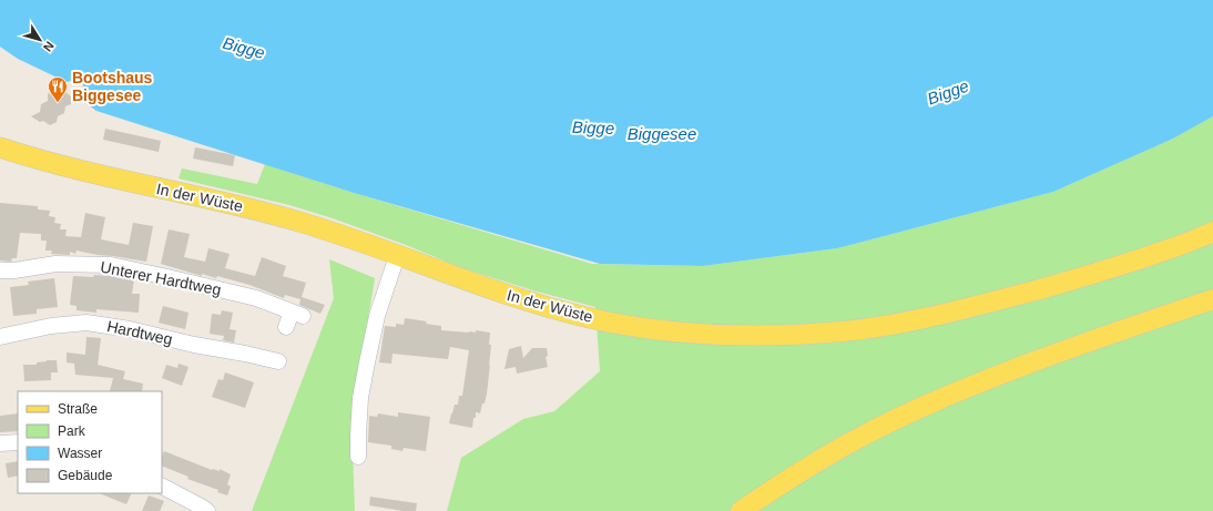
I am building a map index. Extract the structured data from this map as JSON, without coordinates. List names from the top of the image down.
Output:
{
  "streets": {
    "main road": ["In der Wüste"],
    "street": ["Unterer Hardtweg", "Hardtweg"]
  },
  "water": ["Bigge", "Biggesee"],
  "places": {
    "restaurant": ["Bootshaus Biggesee"]
  },
  "legend": [
    "Straße",
    "Park",
    "Wasser",
    "Gebäude"
  ],
  "north": "bottom right"
}
